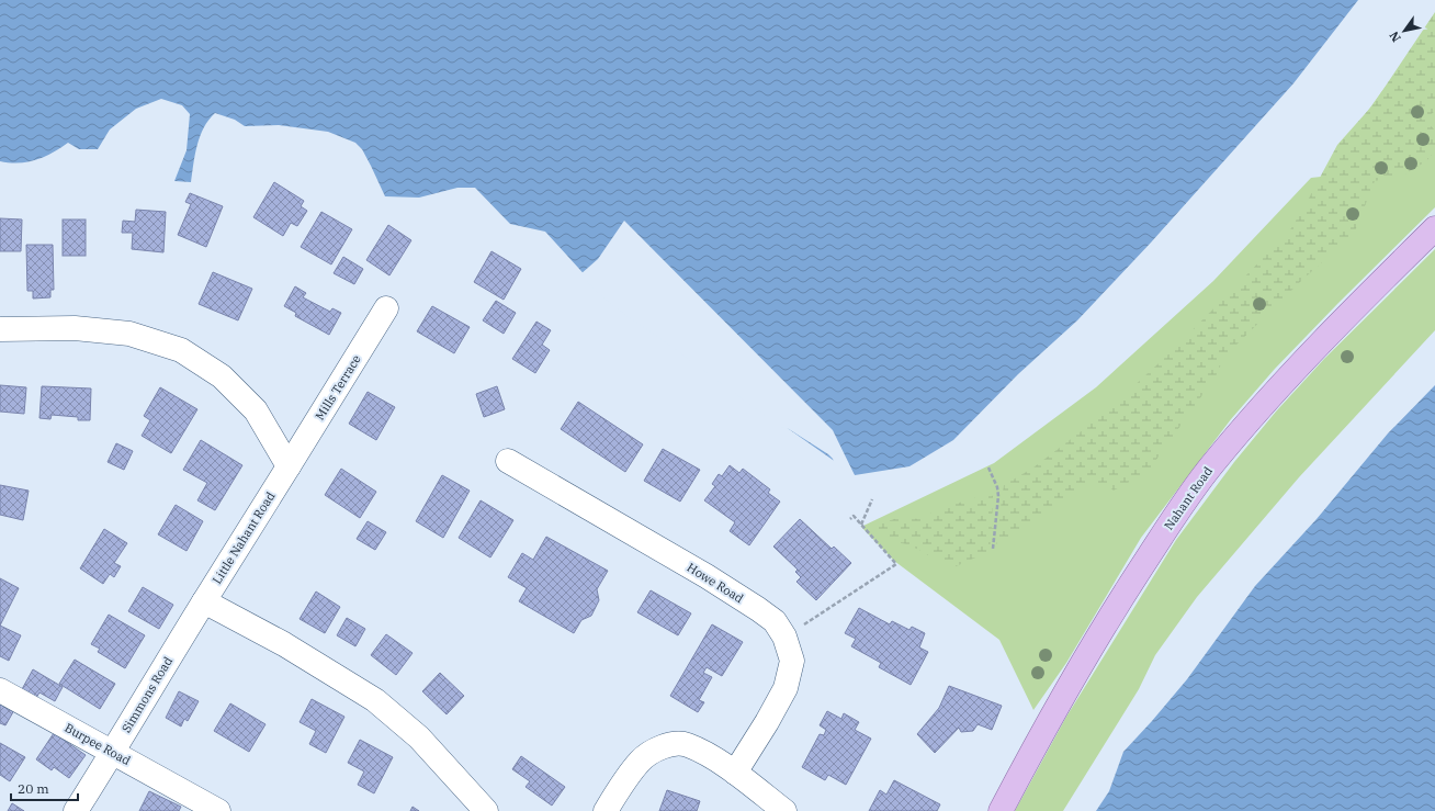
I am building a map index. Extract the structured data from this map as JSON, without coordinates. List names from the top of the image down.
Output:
{
  "streets": {
    "main road": ["Nahant Road"],
    "street": [
      "Mills Terrace",
      "Little Nahant Road",
      "Howe Road",
      "Simmons Road",
      "Burpee Road"
    ]
  },
  "crossings": [
    ["Mills Terrace", "Little Nahant Road"],
    ["Little Nahant Road", "Simmons Road"],
    ["Simmons Road", "Burpee Road"]
  ],
  "scale_bar": "20 m",
  "north": "bottom left"
}
